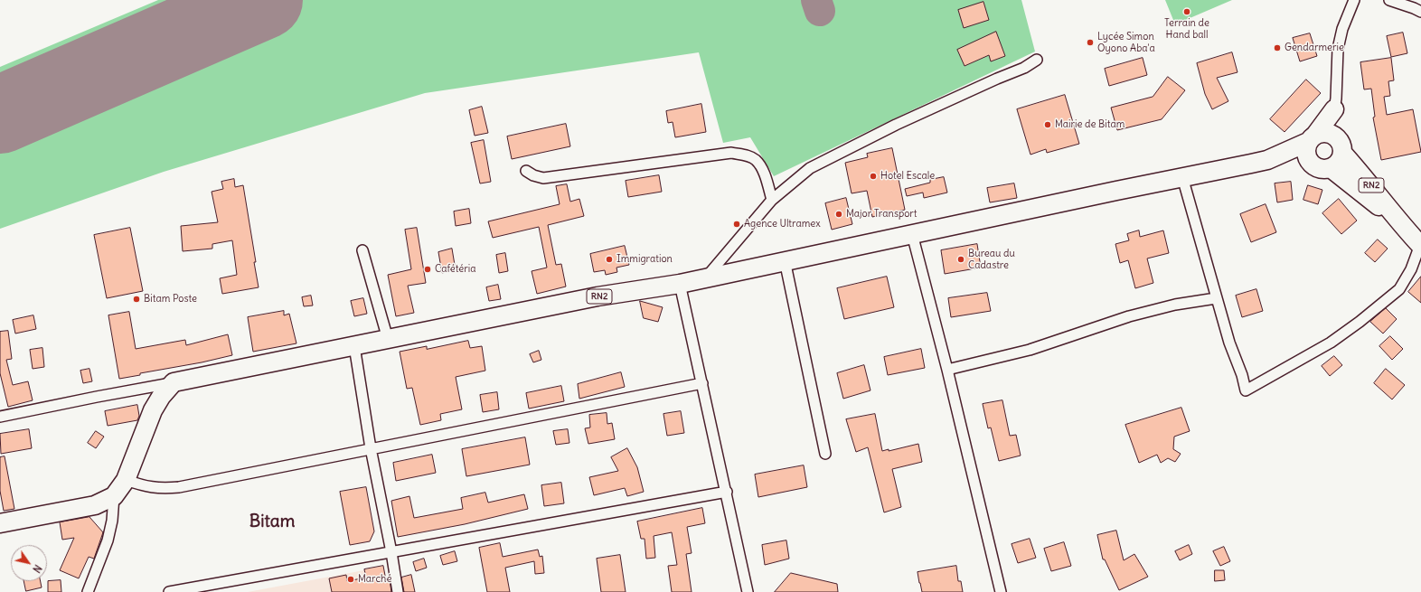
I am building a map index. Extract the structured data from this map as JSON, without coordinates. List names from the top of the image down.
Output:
{
  "streets": {
    "highway": ["RN2"]
  },
  "districts": ["Bitam"],
  "places": [
    "Terrain de Hand ball",
    "Lycée Simon Oyono Aba'a",
    "Gendarmerie",
    "Mairie de Bitam",
    "Hotel Escale",
    "Major Transport",
    "Agence Ultramex",
    "Immigration",
    "Bureau du Cadastre",
    "Cafétéria",
    "Bitam Poste",
    "Marché"
  ],
  "north": "bottom right"
}
